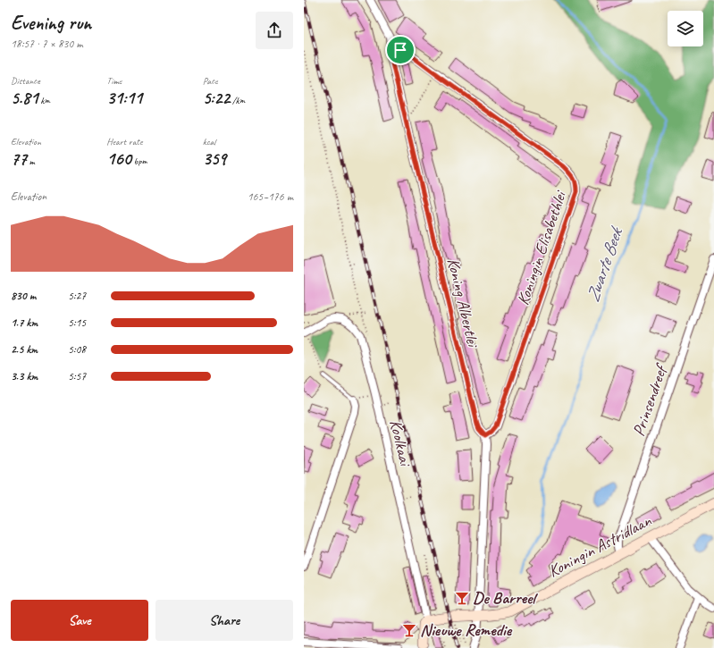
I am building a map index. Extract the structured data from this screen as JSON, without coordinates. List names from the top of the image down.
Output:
{
  "streets": {
    "street": [
      "Koningin Elisabethlei",
      "Koning Albertlei",
      "Prinsendreef",
      "Koolkaai",
      "Koningin Astridlaan"
    ]
  },
  "crossings": [
    ["Koningin Elisabethlei", "Koning Albertlei"],
    ["Koning Albertlei", "Koningin Astridlaan"],
    ["Prinsendreef", "Koningin Astridlaan"],
    ["Koolkaai", "Koningin Astridlaan"]
  ],
  "water": ["Zwarte Beek"],
  "places": {
    "bar": ["De Barreel", "Nieuwe Remedie"]
  },
  "page": {
    "heading": ["Evening run", "18:57 · 7 × 830 m"],
    "stats": [
      ["Distance", "5.81 km"],
      ["Time", "31:11"],
      ["Pace", "5:22 /km"],
      ["Elevation", "77 m"],
      ["Heart rate", "160 bpm"],
      ["kcal", "359"]
    ],
    "chart": ["Elevation", "165–176 m"],
    "list": [
      {
        "name": "830 m",
        "note": "5:27"
      },
      {
        "name": "1.7 km",
        "note": "5:15"
      },
      {
        "name": "2.5 km",
        "note": "5:08"
      },
      {
        "name": "3.3 km",
        "note": "5:57"
      }
    ],
    "buttons": ["Save", "Share"]
  }
}
